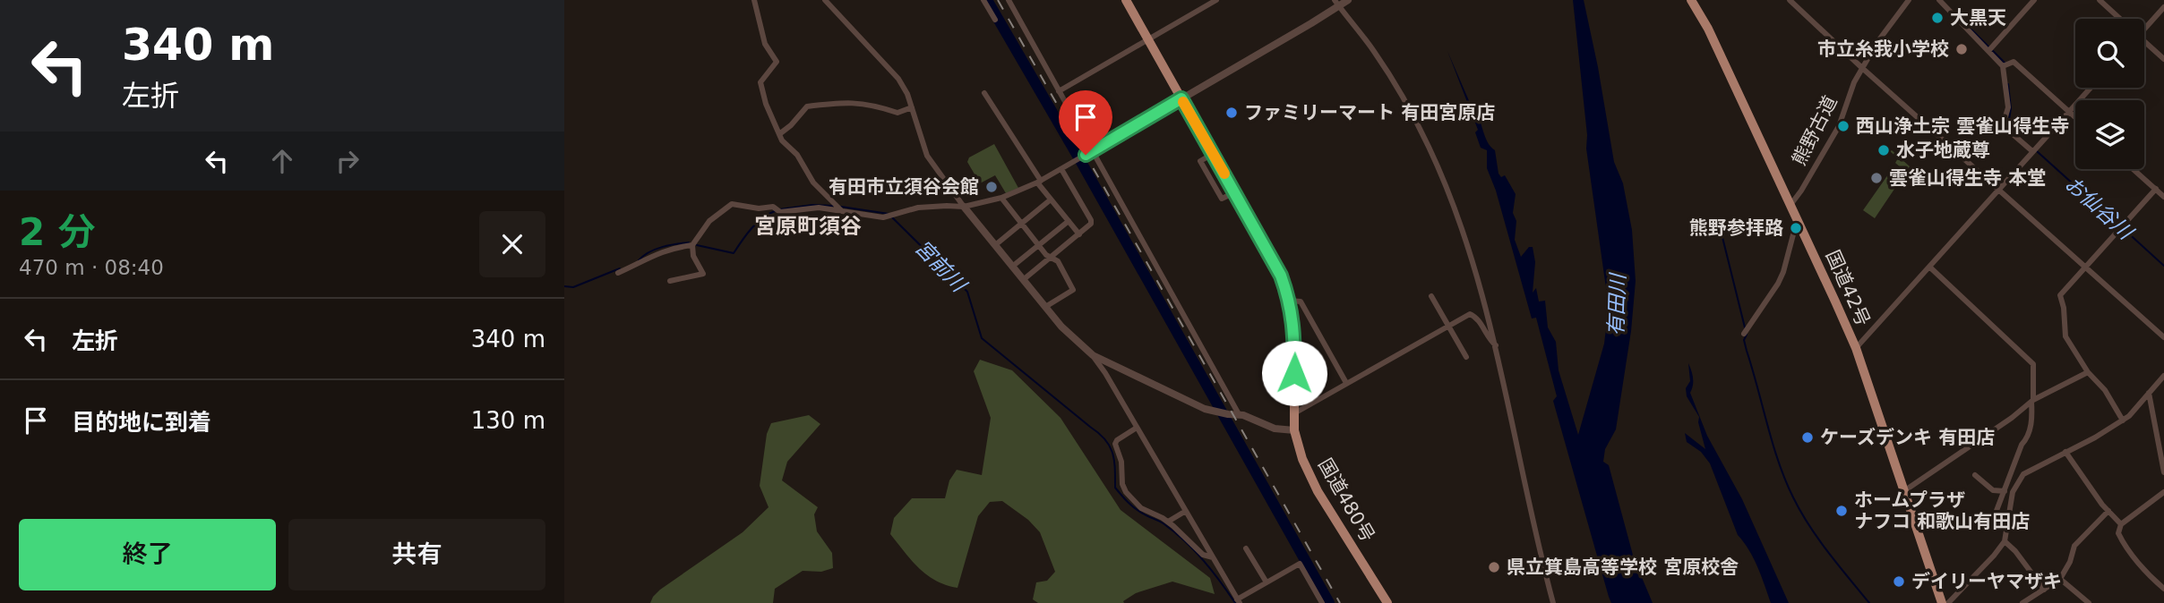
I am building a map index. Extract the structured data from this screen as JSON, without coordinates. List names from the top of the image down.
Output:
{
  "streets": {
    "highway": ["国道42号", "国道480号"],
    "street": ["熊野古道"]
  },
  "crossings": [
    ["熊野古道", "国道42号"]
  ],
  "districts": ["宮原町須谷"],
  "water": ["お仙谷川", "宮前川", "有田川"],
  "places": [
    "大黒天",
    "市立糸我小学校",
    "ファミリーマート 有田宮原店",
    "西山浄土宗 雲雀山得生寺",
    "水子地蔵尊",
    "雲雀山得生寺 本堂",
    "有田市立須谷会館",
    "熊野参拝路",
    "ケーズデンキ 有田店",
    "ホームプラザ ナフコ 和歌山有田店",
    "県立箕島高等学校 宮原校舎",
    "デイリーヤマザキ"
  ],
  "page": {
    "turn": ["340 m", "左折"],
    "heading": ["2 分", "470 m · 08:40"],
    "list": [
      {
        "name": "左折",
        "value": "340 m"
      },
      {
        "name": "目的地に到着",
        "value": "130 m"
      }
    ],
    "buttons": ["終了", "共有"]
  }
}
